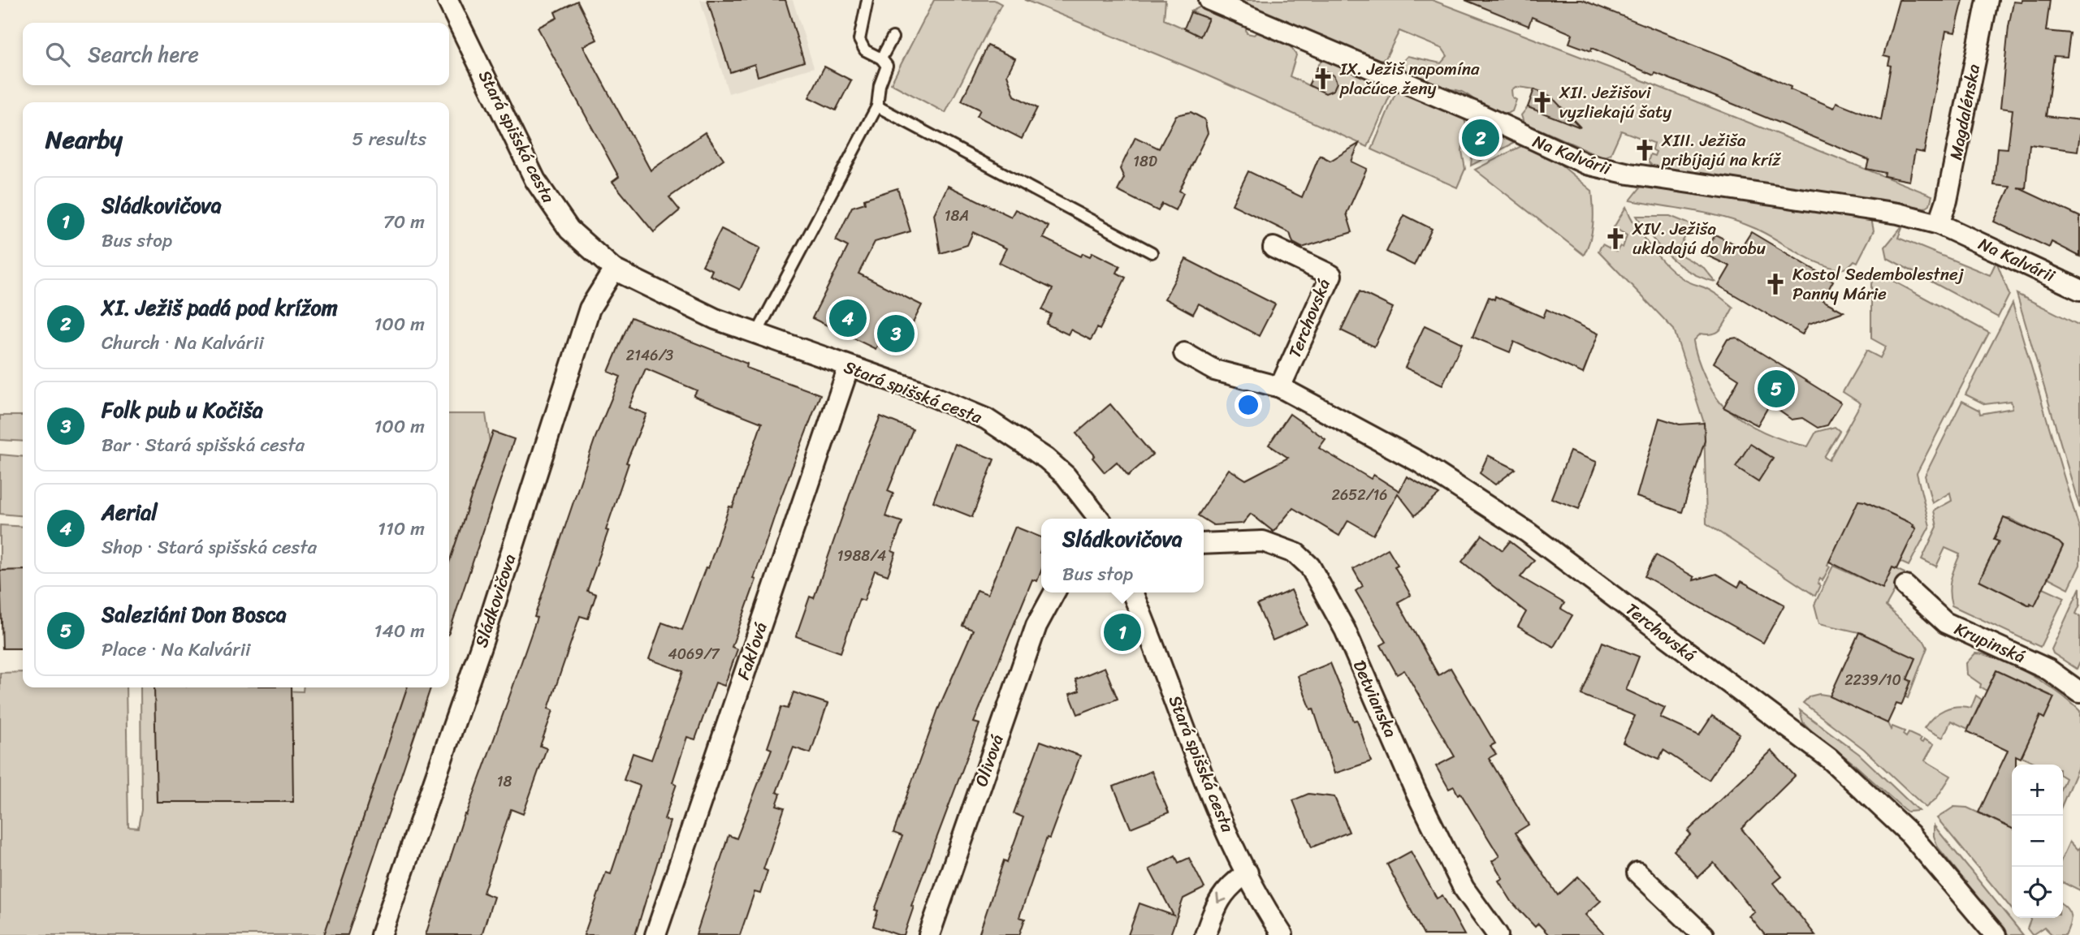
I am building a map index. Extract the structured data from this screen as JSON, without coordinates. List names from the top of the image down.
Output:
{
  "streets": {
    "street": [
      "Magdalénska",
      "Stará spišská cesta",
      "Na Kalvárii",
      "Terchovská",
      "Sládkovičova",
      "Krupinská",
      "Fakľová",
      "Detvianska",
      "Olivová"
    ]
  },
  "crossings": [
    ["Magdalénska", "Na Kalvárii"],
    ["Stará spišská cesta", "Sládkovičova"],
    ["Stará spišská cesta", "Fakľová"]
  ],
  "places": {
    "church": [
      "IX. Ježiš napomína plačúce ženy",
      "XII. Ježišovi vyzliekajú šaty",
      "XIII. Ježiša pribíjajú na kríž",
      "XIV. Ježiša ukladajú do hrobu",
      "Kostol Sedembolestnej Panny Márie"
    ]
  },
  "house_numbers": [
    "18D",
    "18A",
    "2146/3",
    "2652/16",
    "1988/4",
    "4069/7",
    "2239/10",
    "18"
  ],
  "page": {
    "search": "Search here",
    "heading": ["Nearby", "5 results"],
    "pins": [
      "2",
      "4",
      "3",
      "5",
      "1"
    ],
    "list": [
      {
        "mark": "1",
        "name": "Sládkovičova",
        "note": "Bus stop",
        "value": "70 m"
      },
      {
        "mark": "2",
        "name": "XI. Ježiš padá pod krížom",
        "note": "Church · Na Kalvárii",
        "value": "100 m"
      },
      {
        "mark": "3",
        "name": "Folk pub u Kočiša",
        "note": "Bar · Stará spišská cesta",
        "value": "100 m"
      },
      {
        "mark": "4",
        "name": "Aerial",
        "note": "Shop · Stará spišská cesta",
        "value": "110 m"
      },
      {
        "mark": "5",
        "name": "Saleziáni Don Bosca",
        "note": "Place · Na Kalvárii",
        "value": "140 m"
      }
    ],
    "popup": ["Sládkovičova", "Bus stop"],
    "map_buttons": ["+", "−"]
  }
}
